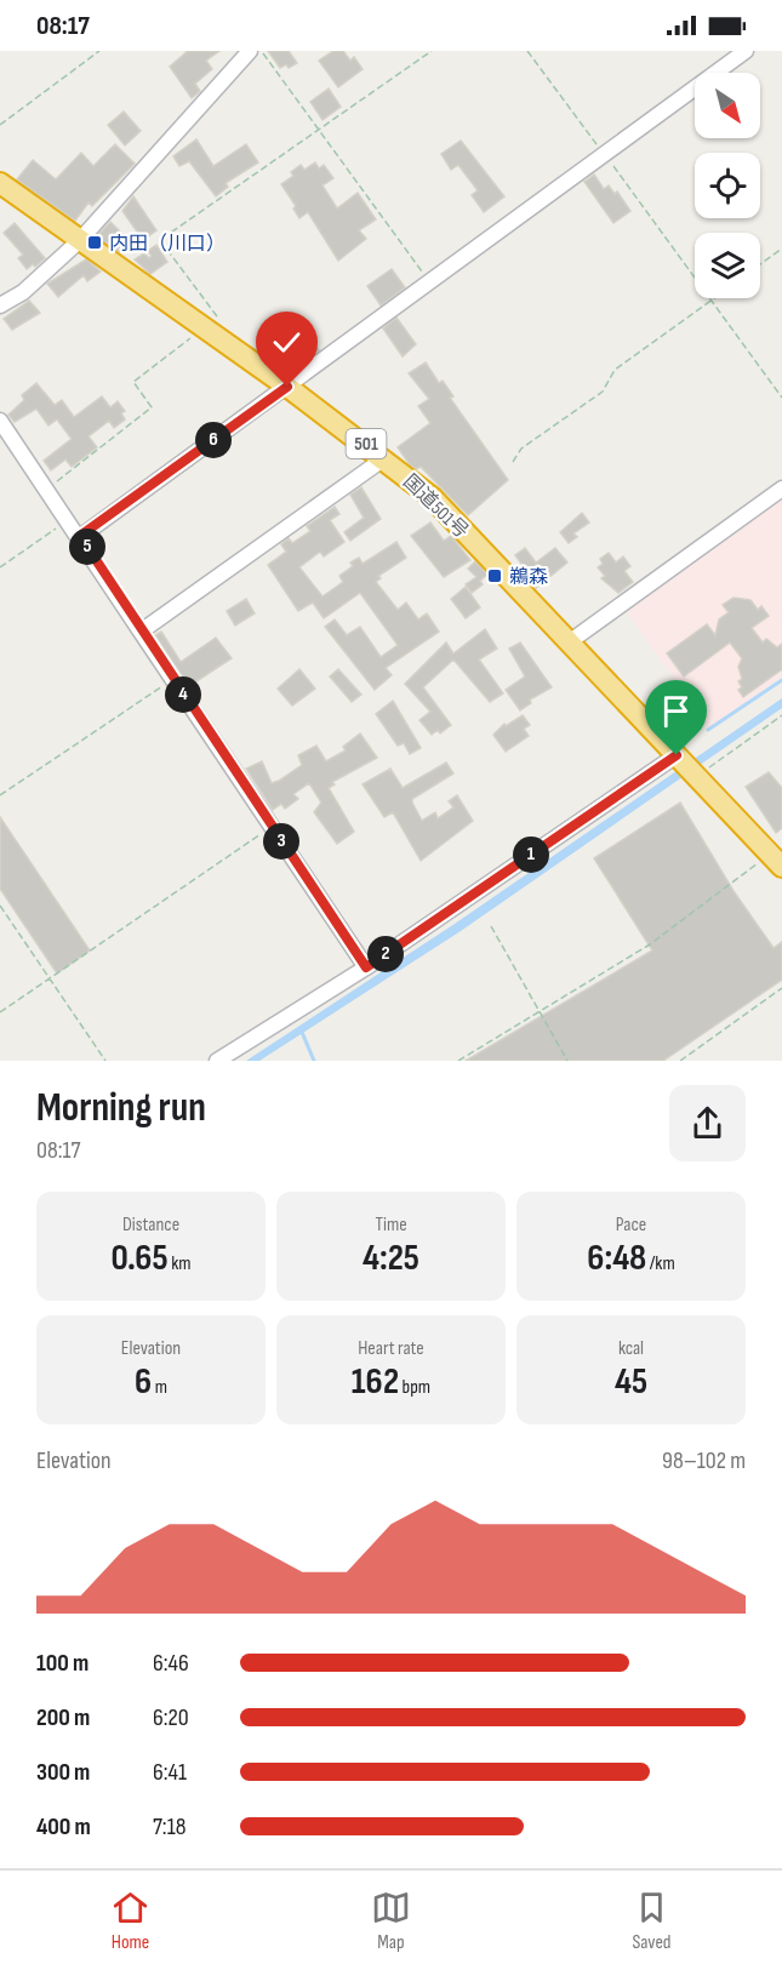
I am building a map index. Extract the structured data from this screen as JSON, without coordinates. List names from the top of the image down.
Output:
{
  "streets": {
    "highway": ["501", "国道501号"]
  },
  "places": {
    "transit": ["内田（川口）", "鵜森"]
  },
  "north": "bottom right",
  "page": {
    "status": "08:17",
    "pins": [
      "6",
      "5",
      "4",
      "3",
      "1",
      "2"
    ],
    "heading": ["Morning run", "08:17"],
    "stats": [
      ["Distance", "0.65 km"],
      ["Time", "4:25"],
      ["Pace", "6:48 /km"],
      ["Elevation", "6 m"],
      ["Heart rate", "162 bpm"],
      ["kcal", "45"]
    ],
    "chart": ["Elevation", "98–102 m"],
    "list": [
      {
        "name": "100 m",
        "note": "6:46"
      },
      {
        "name": "200 m",
        "note": "6:20"
      },
      {
        "name": "300 m",
        "note": "6:41"
      },
      {
        "name": "400 m",
        "note": "7:18"
      }
    ],
    "tabs": ["Home", "Map", "Saved"]
  }
}
